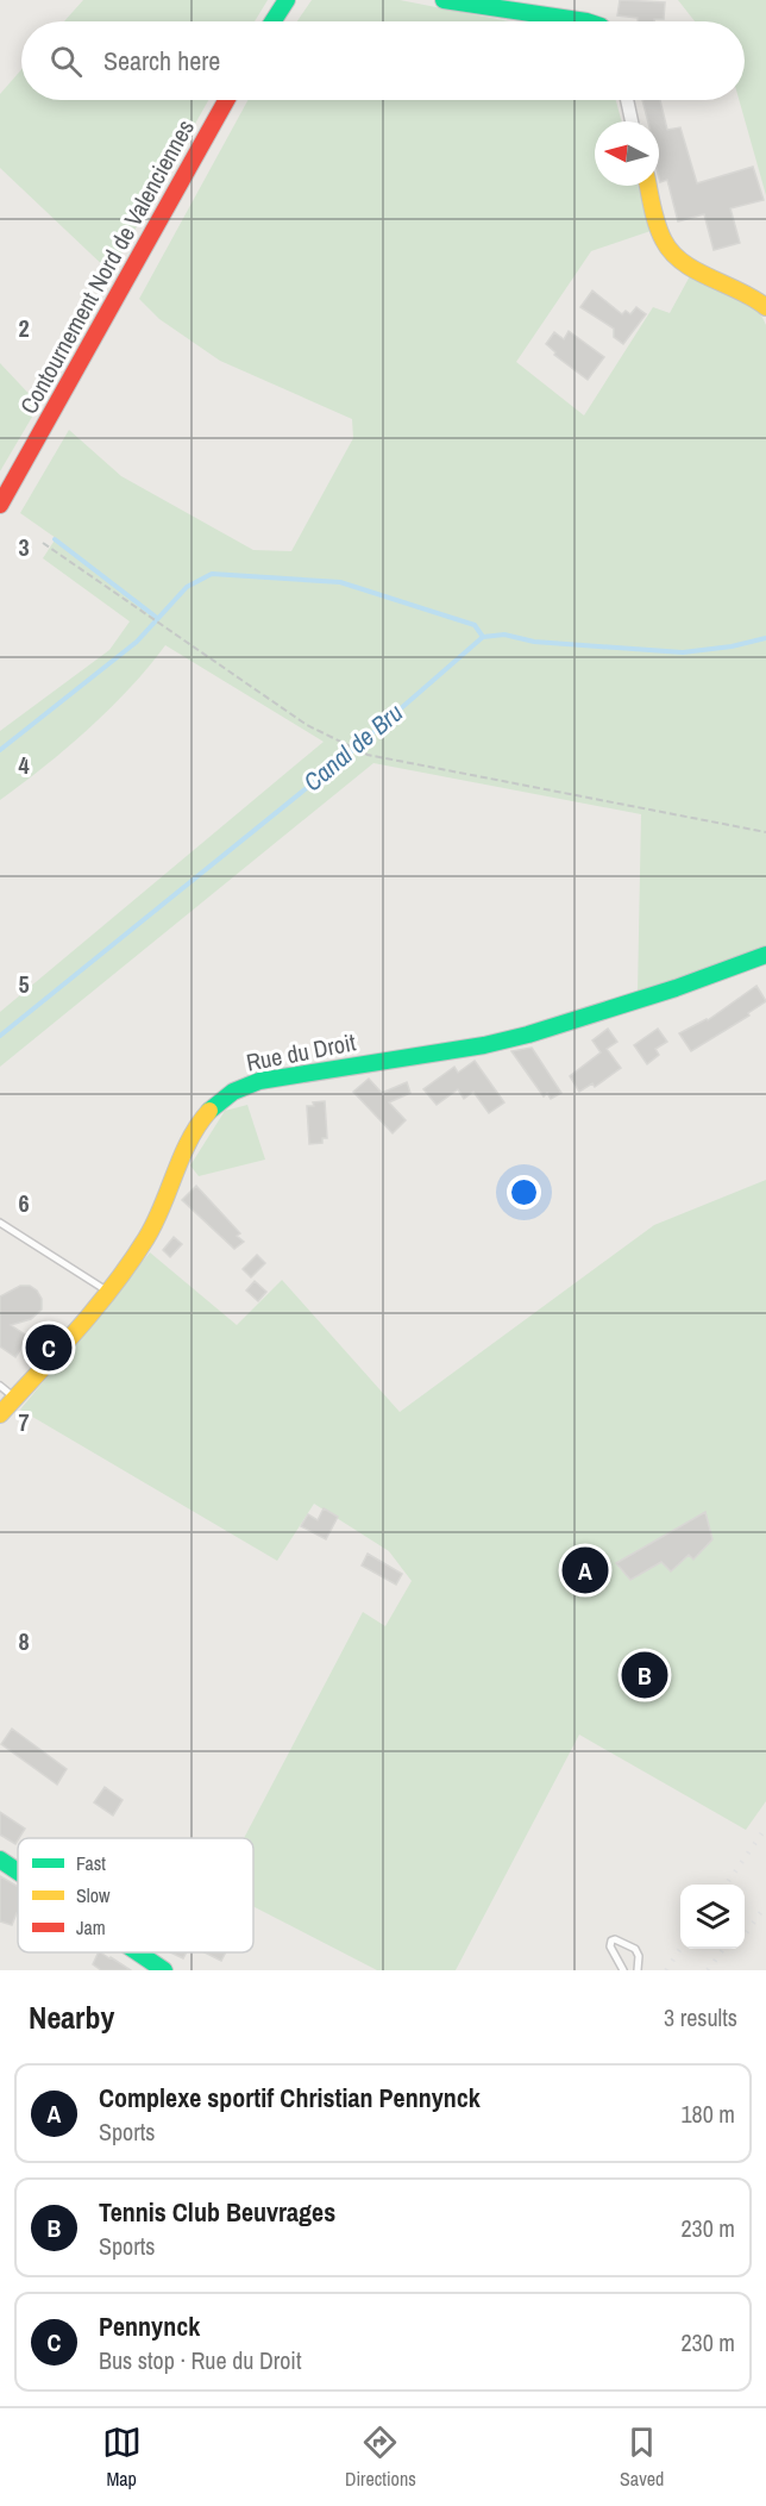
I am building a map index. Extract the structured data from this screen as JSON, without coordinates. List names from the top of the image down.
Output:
{
  "streets": {
    "street": ["Contournement Nord de Valenciennes", "Rue du Droit"]
  },
  "water": ["Canal de Bru"],
  "legend": ["Fast", "Slow", "Jam"],
  "north": "left",
  "page": {
    "search": "Search here",
    "pins": ["C", "A", "B"],
    "heading": ["Nearby", "3 results"],
    "list": [
      {
        "mark": "A",
        "name": "Complexe sportif Christian Pennynck",
        "note": "Sports",
        "value": "180 m"
      },
      {
        "mark": "B",
        "name": "Tennis Club Beuvrages",
        "note": "Sports",
        "value": "230 m"
      },
      {
        "mark": "C",
        "name": "Pennynck",
        "note": "Bus stop · Rue du Droit",
        "value": "230 m"
      }
    ],
    "nav": ["Map", "Directions", "Saved"]
  },
  "grid": {
    "rows": [
      "2",
      "3",
      "4",
      "5",
      "6",
      "7",
      "8"
    ]
  }
}
